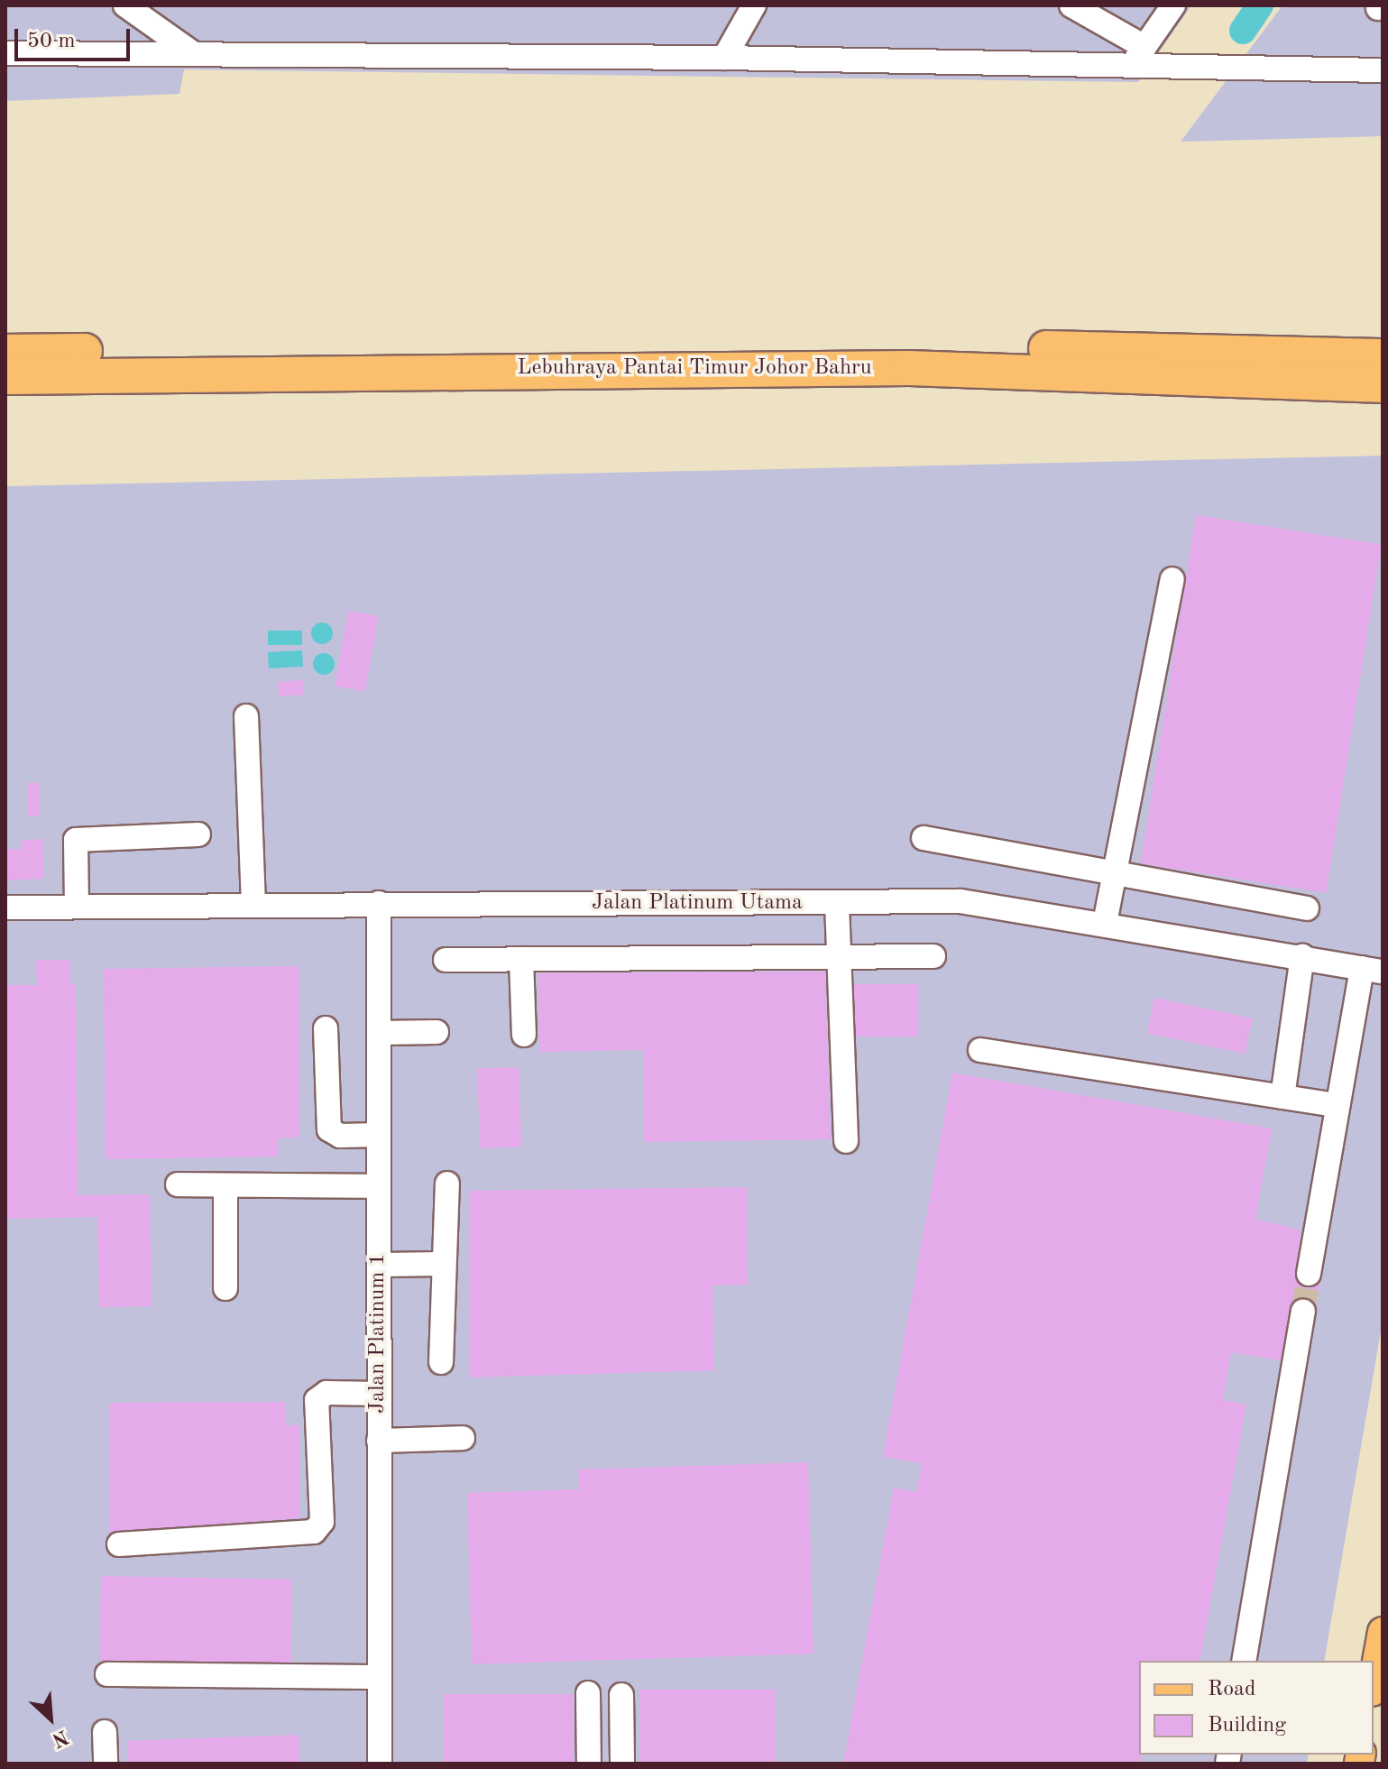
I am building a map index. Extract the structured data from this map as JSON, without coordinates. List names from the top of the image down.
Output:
{
  "streets": {
    "highway": ["Lebuhraya Pantai Timur Johor Bahru"],
    "street": ["Jalan Platinum Utama", "Jalan Platinum 1"]
  },
  "crossings": [
    ["Jalan Platinum Utama", "Jalan Platinum 1"]
  ],
  "legend": ["Road", "Building"],
  "scale_bar": "50 m",
  "north": "bottom right"
}
